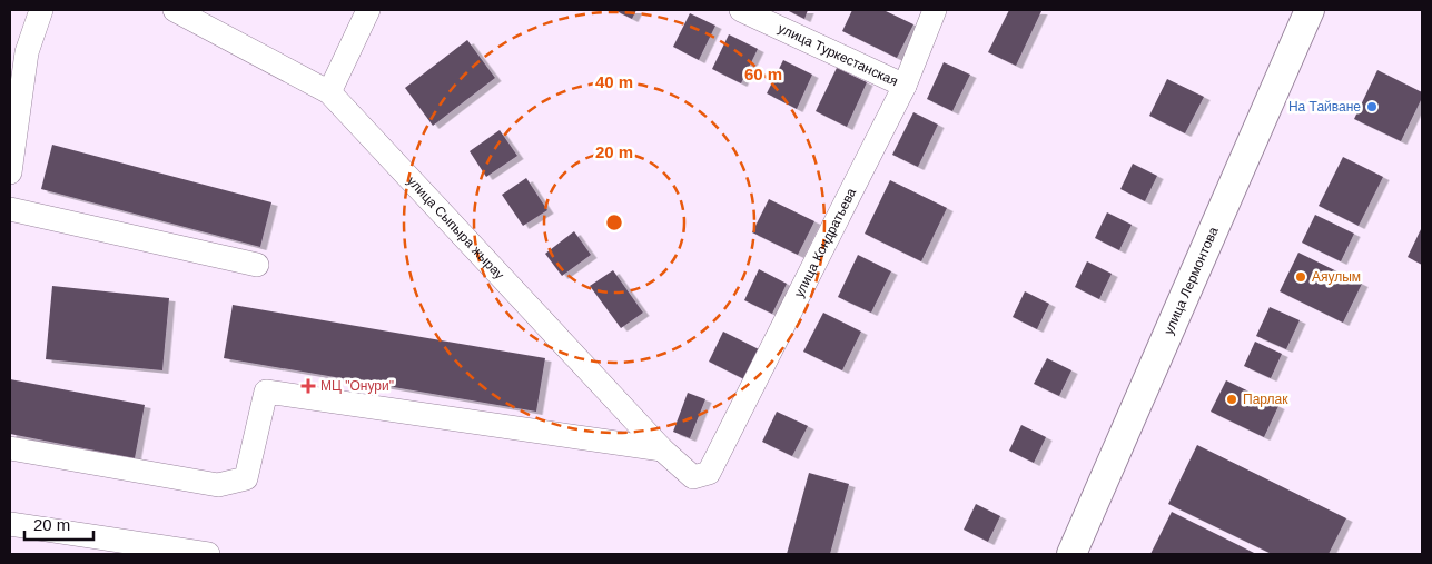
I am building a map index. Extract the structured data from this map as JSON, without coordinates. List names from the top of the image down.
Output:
{
  "streets": {
    "main road": ["улица Лермонтова"],
    "street": ["улица Туркестанская", "улица Сыпыра жырау", "улица Кондратьева"]
  },
  "crossings": [
    ["улица Туркестанская", "улица Кондратьева"],
    ["улица Сыпыра жырау", "улица Кондратьева"]
  ],
  "places": {
    "other": ["На Тайване", "Аяулым", "Парлак"],
    "health": ["МЦ \"Онури\""]
  },
  "scale_bar": "20 m",
  "rings": ["60 m", "40 m", "20 m"]
}
